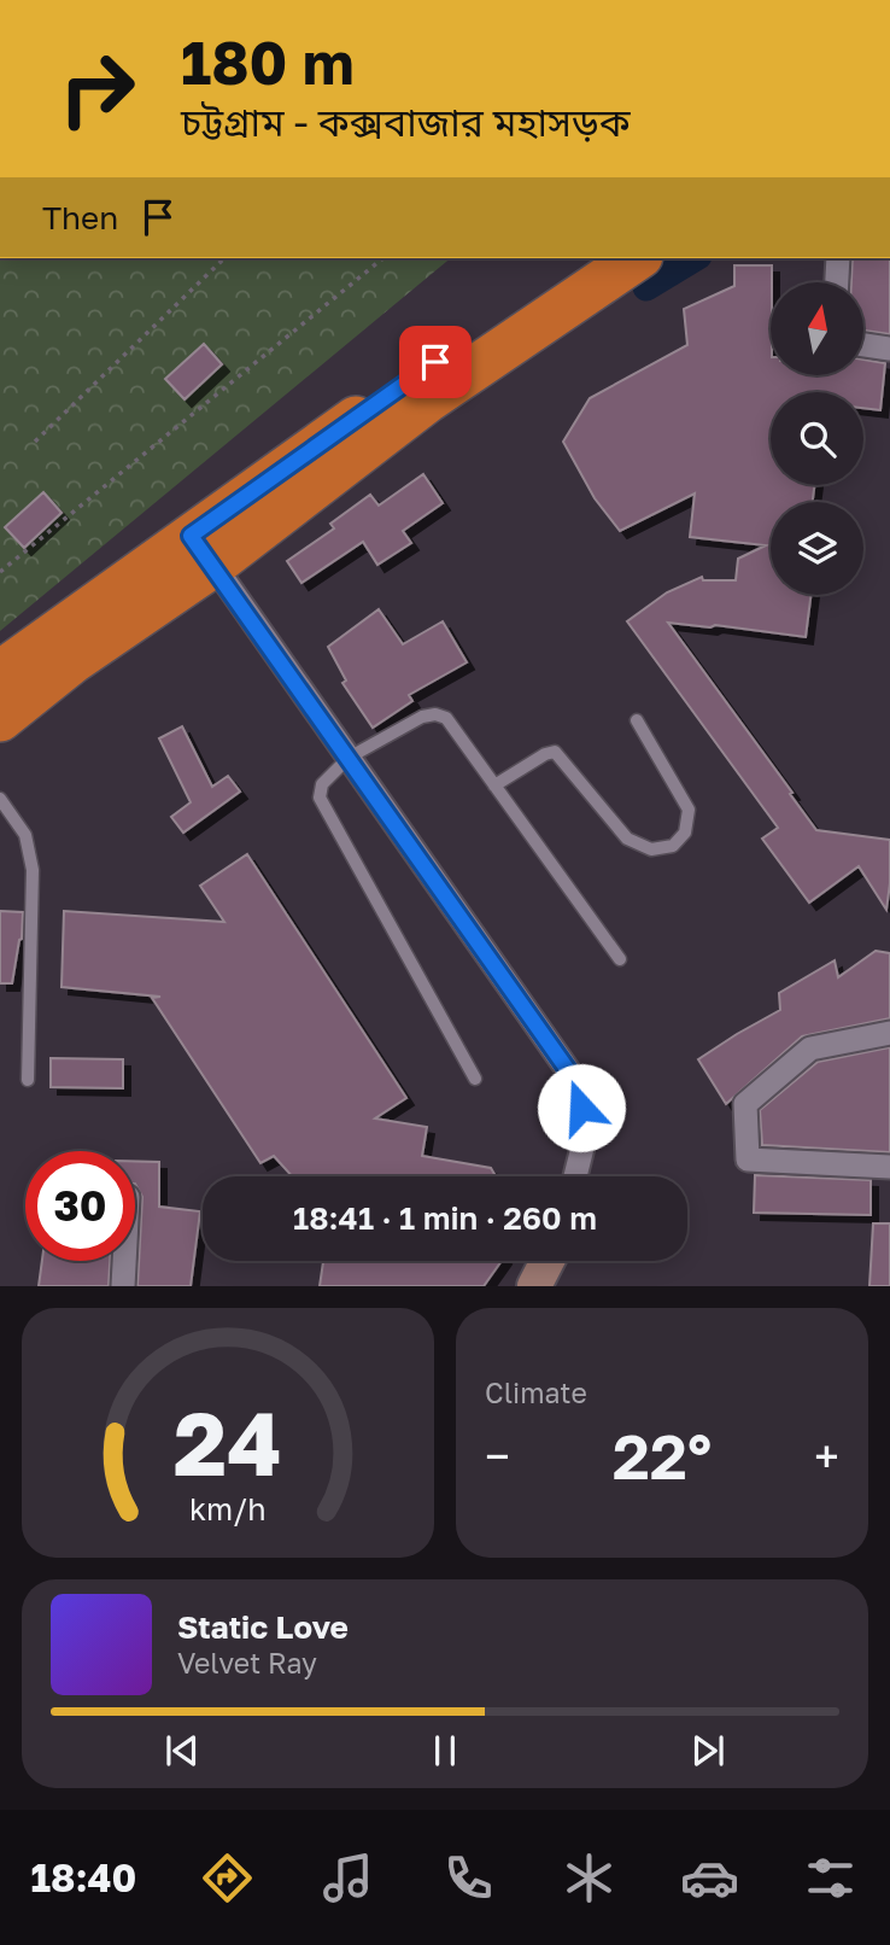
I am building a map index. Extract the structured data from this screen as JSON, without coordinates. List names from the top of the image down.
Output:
{
  "north": "top",
  "page": {
    "turn": ["180 m", "চট্টগ্রাম - কক্সবাজার মহাসড়ক"],
    "then": "Then",
    "limit": "30",
    "trip": "18:41 · 1 min · 260 m",
    "tile": "Climate",
    "heat": ["−", "22°", "+"],
    "song": ["Static Love", "Velvet Ray"],
    "tabs": "18:40",
    "gauge": ["24", "km/h"]
  }
}
